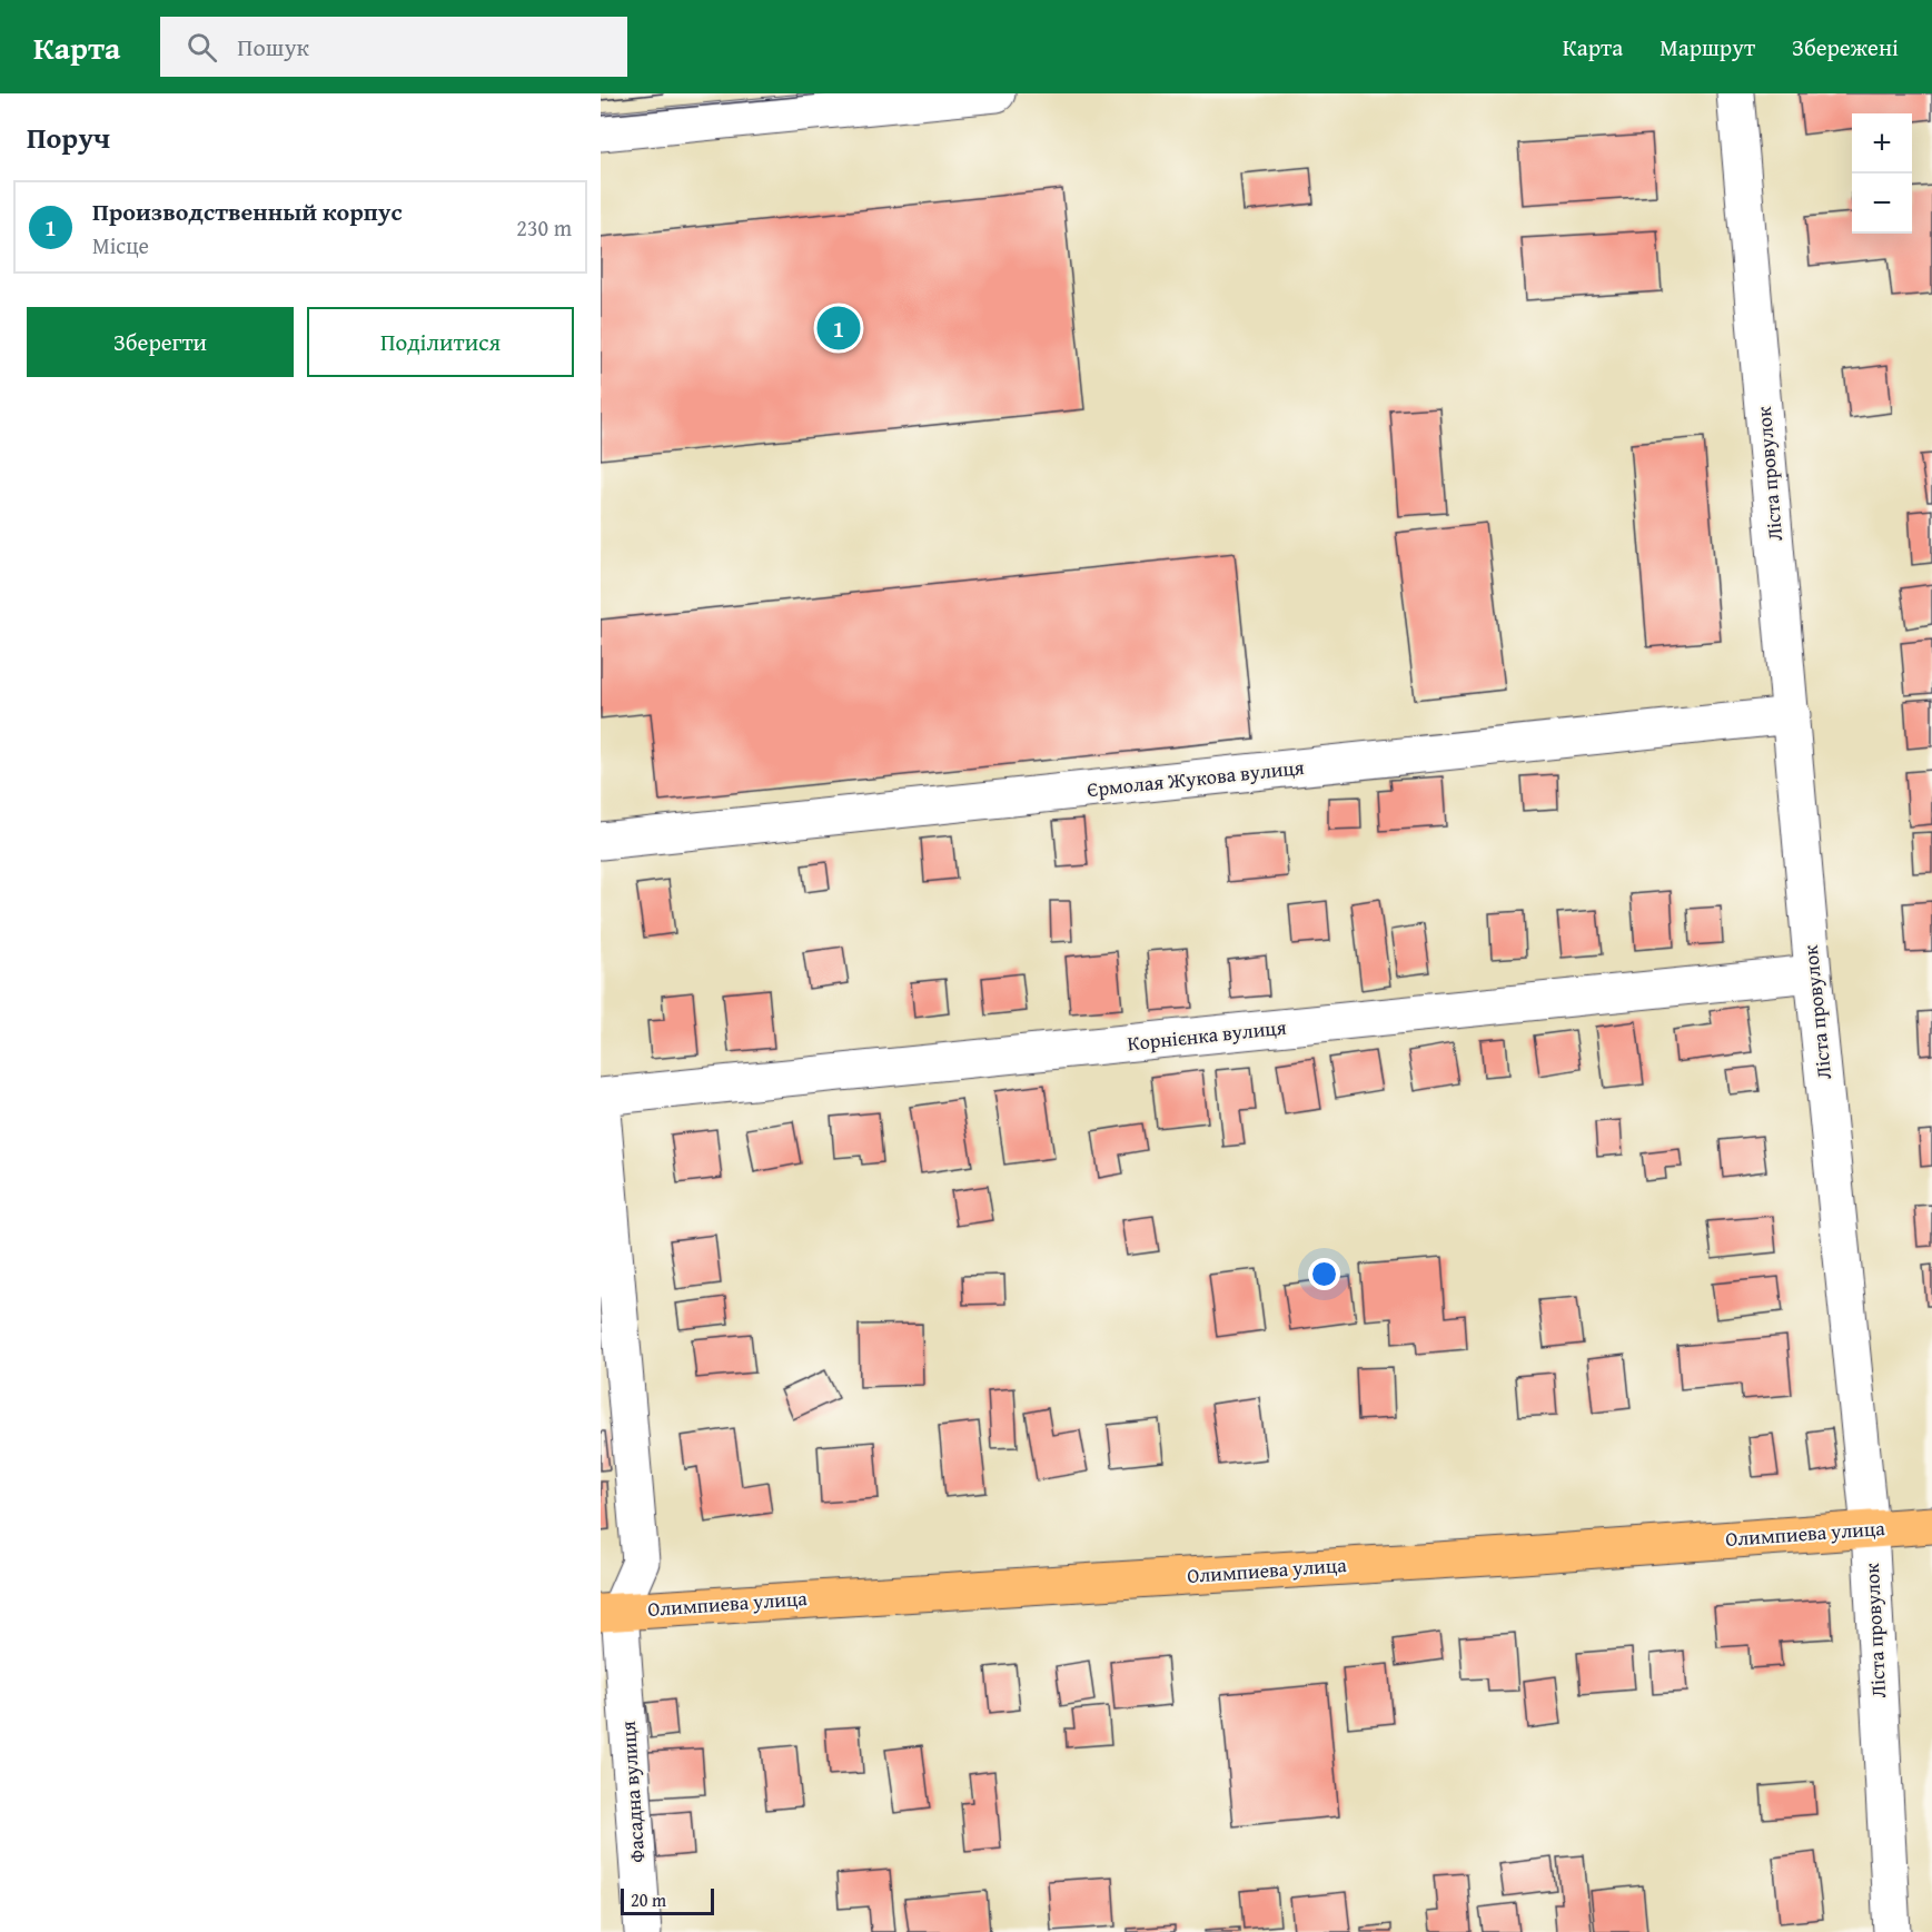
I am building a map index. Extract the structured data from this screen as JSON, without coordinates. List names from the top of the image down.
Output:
{
  "streets": {
    "main road": ["Олимпиева улица"],
    "street": [
      "Ліста провулок",
      "Єрмолая Жукова вулиця",
      "Корнієнка вулиця",
      "Фасадна вулиця"
    ]
  },
  "crossings": [
    ["Ліста провулок", "Єрмолая Жукова вулиця"],
    ["Ліста провулок", "Корнієнка вулиця"],
    ["Ліста провулок", "Олимпиева улица"],
    ["Корнієнка вулиця", "Фасадна вулиця"],
    ["Олимпиева улица", "Фасадна вулиця"]
  ],
  "scale_bar": "20 m",
  "page": {
    "header": "Карта",
    "search": "Пошук",
    "nav": ["Карта", "Маршрут", "Збережені"],
    "heading": "Поруч",
    "map_buttons": ["+", "−"],
    "list": [
      {
        "mark": "1",
        "name": "Производственный корпус",
        "note": "Місце",
        "value": "230 m"
      }
    ],
    "buttons": ["Зберегти", "Поділитися"],
    "pins": "1",
    "scale": "20 m"
  }
}
